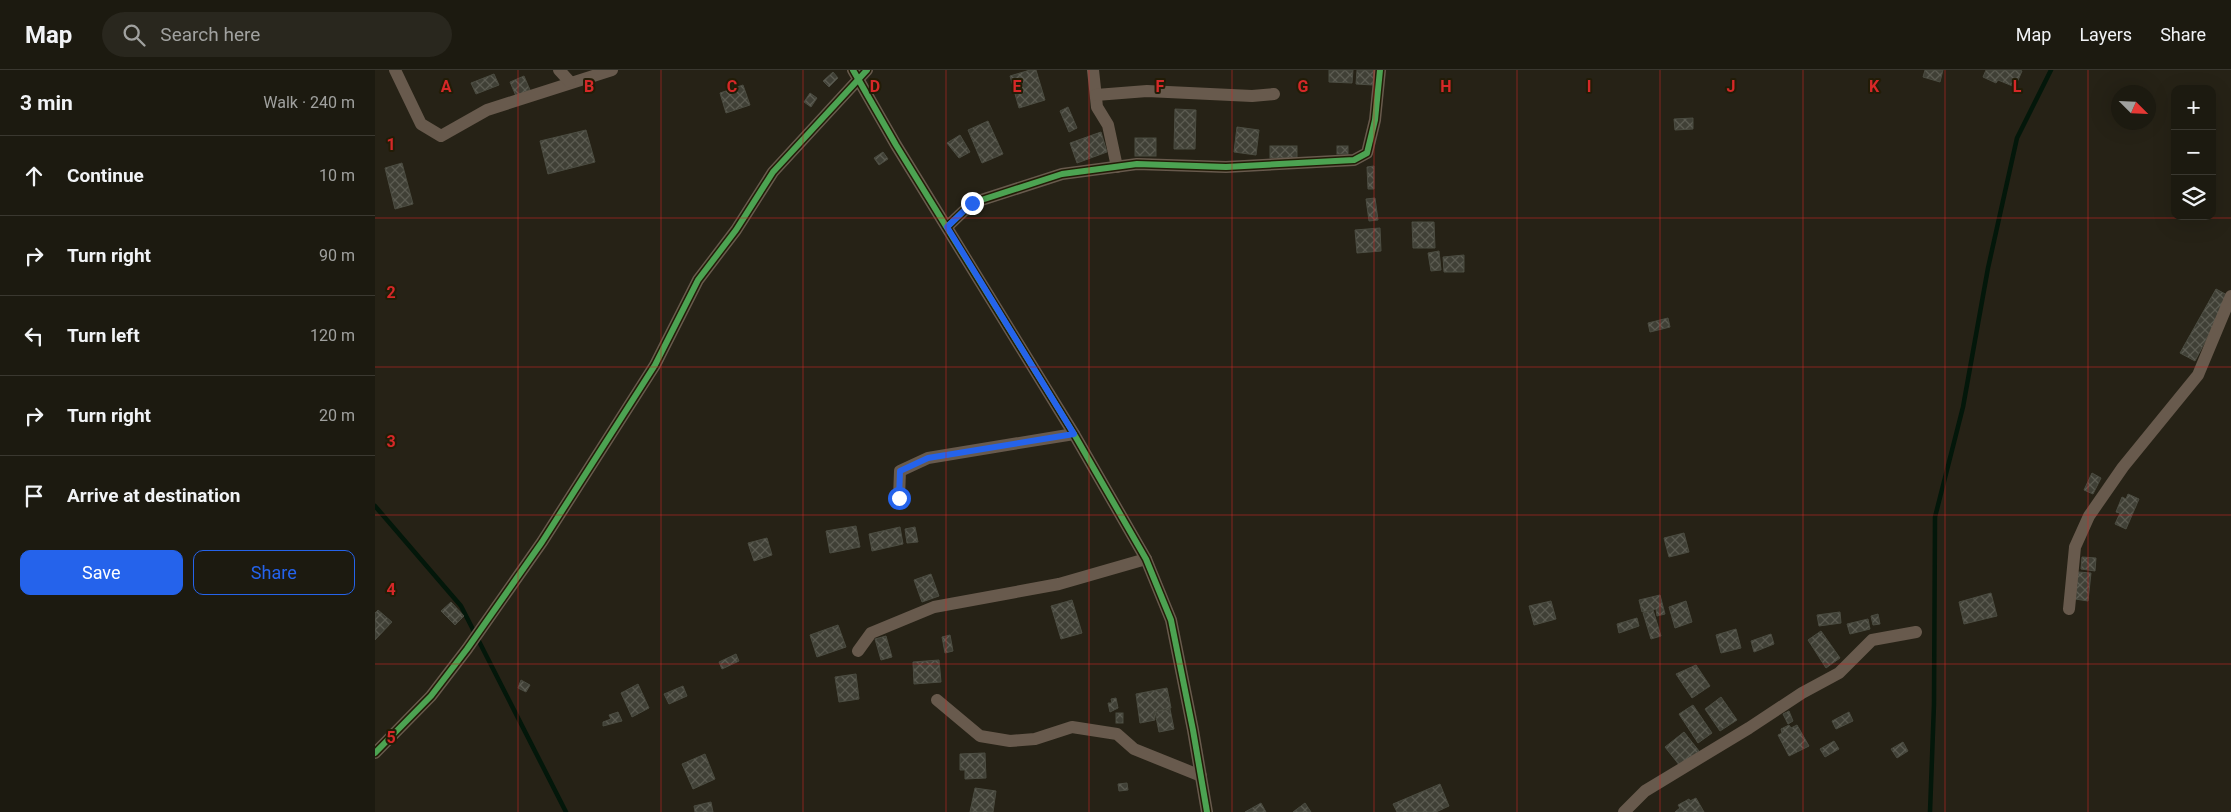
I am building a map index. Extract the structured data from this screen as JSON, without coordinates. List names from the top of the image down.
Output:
{
  "north": "bottom right",
  "page": {
    "header": "Map",
    "search": "Search here",
    "nav": ["Map", "Layers", "Share"],
    "heading": ["3 min", "Walk · 240 m"],
    "map_buttons": ["+", "−"],
    "list": [
      ["Continue", "10 m"],
      ["Turn right", "90 m"],
      ["Turn left", "120 m"],
      ["Turn right", "20 m"],
      "Arrive at destination"
    ],
    "buttons": ["Save", "Share"]
  },
  "grid": {
    "columns": [
      "A",
      "B",
      "C",
      "D",
      "E",
      "F",
      "G",
      "H",
      "I",
      "J",
      "K",
      "L"
    ],
    "rows": [
      "1",
      "2",
      "3",
      "4",
      "5"
    ]
  }
}
